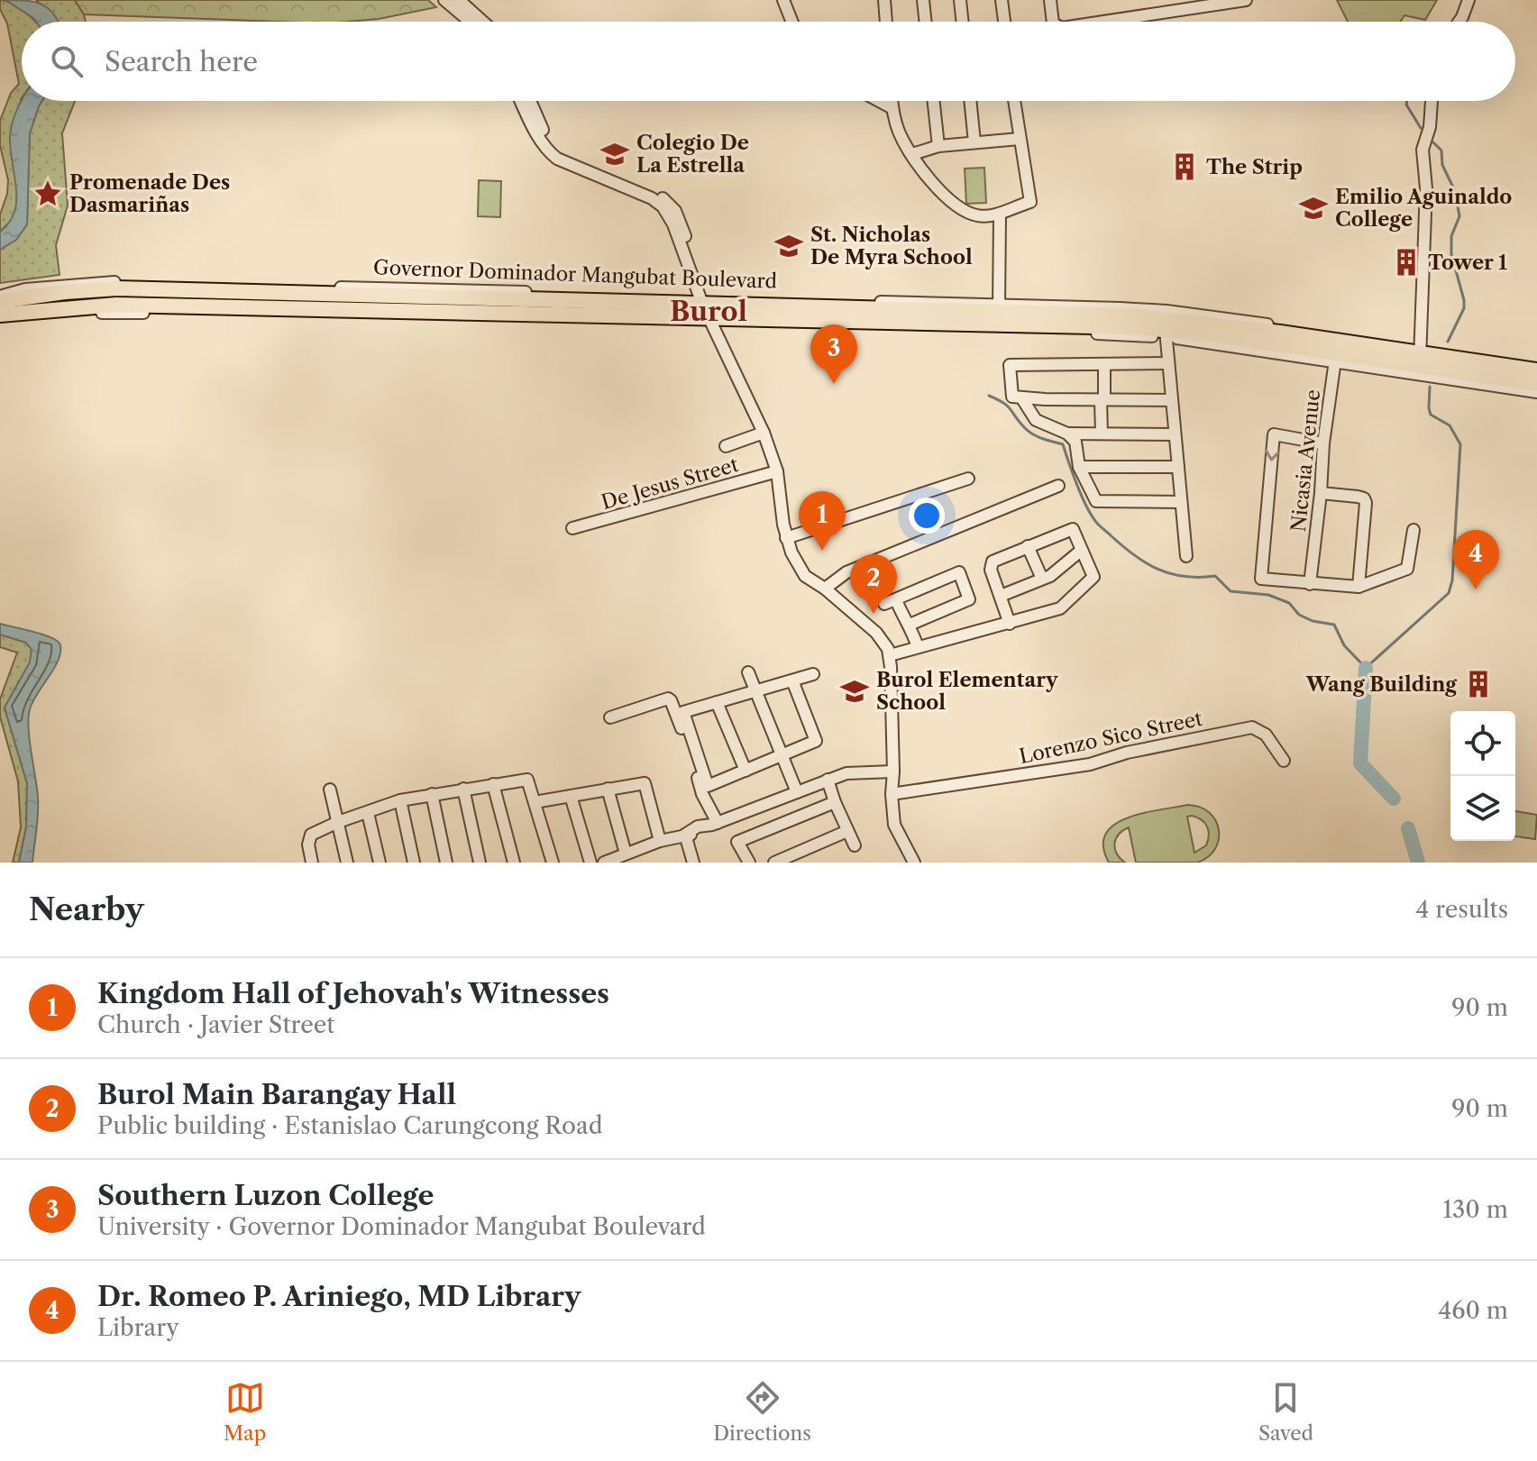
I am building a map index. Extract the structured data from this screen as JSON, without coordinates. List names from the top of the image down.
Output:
{
  "streets": {
    "main road": ["Governor Dominador Mangubat Boulevard"],
    "street": ["Nicasia Avenue", "De Jesus Street", "Lorenzo Sico Street"]
  },
  "crossings": [
    ["Governor Dominador Mangubat Boulevard", "Nicasia Avenue"]
  ],
  "districts": ["Burol"],
  "places": {
    "school or university": [
      "Colegio De La Estrella",
      "Emilio Aguinaldo College",
      "St. Nicholas De Myra School",
      "Burol Elementary School"
    ],
    "building": ["The Strip", "Tower 1", "Wang Building"],
    "place": ["Promenade Des Dasmariñas"]
  },
  "page": {
    "search": "Search here",
    "pins": [
      "3",
      "1",
      "4",
      "2"
    ],
    "heading": ["Nearby", "4 results"],
    "list": [
      {
        "mark": "1",
        "name": "Kingdom Hall of Jehovah's Witnesses",
        "note": "Church · Javier Street",
        "value": "90 m"
      },
      {
        "mark": "2",
        "name": "Burol Main Barangay Hall",
        "note": "Public building · Estanislao Carungcong Road",
        "value": "90 m"
      },
      {
        "mark": "3",
        "name": "Southern Luzon College",
        "note": "University · Governor Dominador Mangubat Boulevard",
        "value": "130 m"
      },
      {
        "mark": "4",
        "name": "Dr. Romeo P. Ariniego, MD Library",
        "note": "Library",
        "value": "460 m"
      }
    ],
    "nav": ["Map", "Directions", "Saved"]
  }
}
